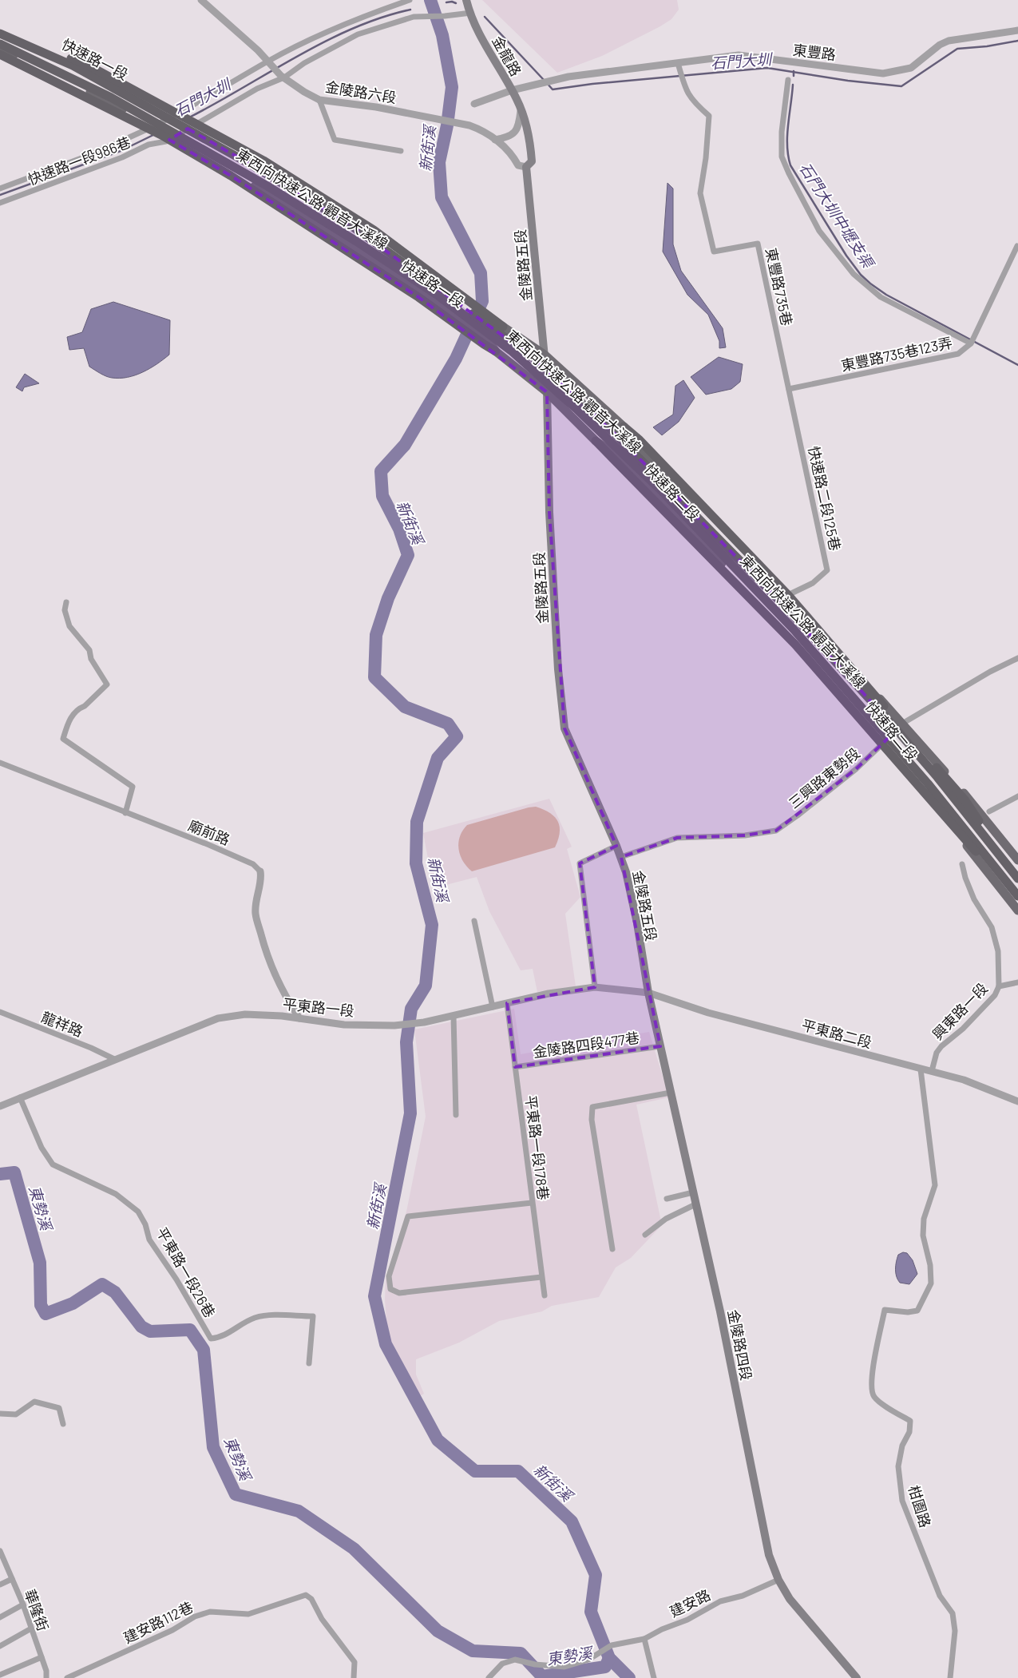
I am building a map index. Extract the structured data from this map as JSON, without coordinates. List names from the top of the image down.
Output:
{
  "streets": {
    "highway": ["東西向快速公路 觀音大溪線"],
    "main road": [
      "金龍路",
      "快速路一段",
      "金陵路五段",
      "快速路二段",
      "金陵路四段"
    ],
    "street": [
      "東豐路",
      "金陵路六段",
      "快速路一段986巷",
      "東豐路735巷",
      "東豐路735巷123弄",
      "快速路二段125巷",
      "三興路東勢段",
      "廟前路",
      "平東路一段",
      "興東路一段",
      "龍祥路",
      "平東路二段",
      "金陵路四段477巷",
      "平東路一段178巷",
      "平東路一段26巷",
      "柑園路",
      "建安路",
      "華隆街",
      "建安路112巷"
    ]
  },
  "crossings": [
    ["東豐路", "金龍路"],
    ["東豐路", "東豐路735巷"],
    ["金龍路", "快速路一段986巷"],
    ["金龍路", "金陵路五段"],
    ["快速路一段", "快速路一段986巷"],
    ["金陵路六段", "快速路一段986巷"],
    ["金陵路五段", "快速路二段"],
    ["金陵路五段", "三興路東勢段"],
    ["金陵路五段", "平東路一段"],
    ["金陵路五段", "平東路二段"],
    ["金陵路五段", "金陵路四段"],
    ["東豐路735巷", "東豐路735巷123弄"],
    ["東豐路735巷", "快速路二段125巷"],
    ["東豐路735巷123弄", "快速路二段125巷"],
    ["快速路二段", "三興路東勢段"],
    ["廟前路", "平東路一段"],
    ["平東路一段", "龍祥路"],
    ["平東路一段", "平東路二段"],
    ["平東路一段", "平東路一段178巷"],
    ["平東路一段", "平東路一段26巷"],
    ["平東路一段", "金陵路四段"],
    ["興東路一段", "平東路二段"],
    ["平東路二段", "金陵路四段"],
    ["平東路二段", "柑園路"],
    ["金陵路四段477巷", "平東路一段178巷"],
    ["金陵路四段477巷", "金陵路四段"],
    ["金陵路四段", "建安路"]
  ],
  "water": [
    "石門大圳",
    "新街溪",
    "石門大圳中壢支渠",
    "東勢溪"
  ]
}
